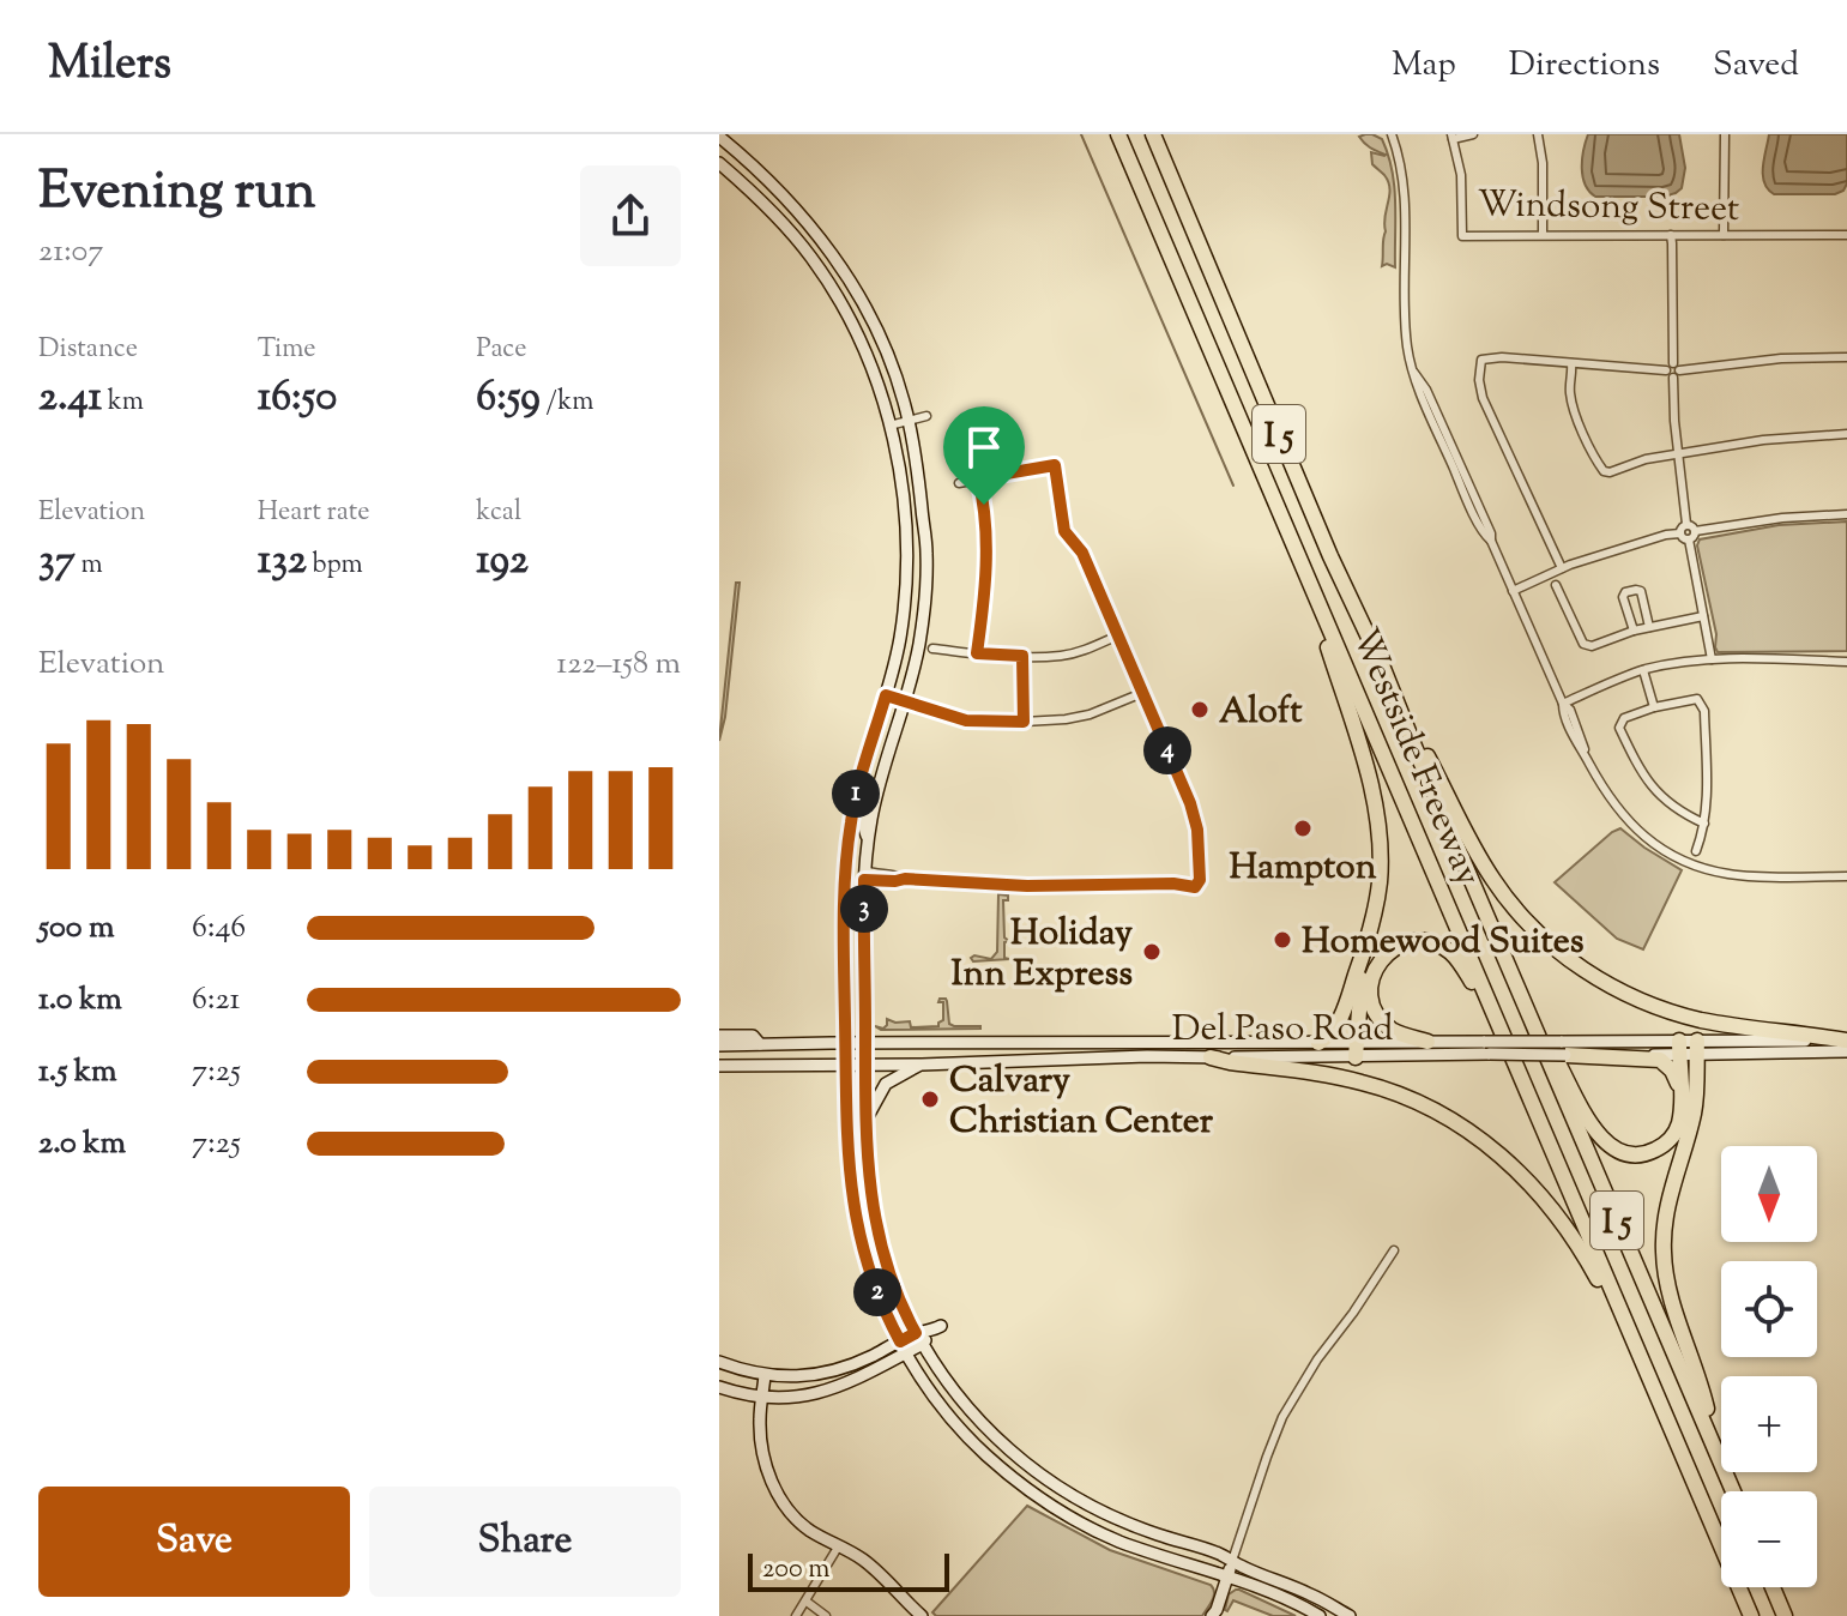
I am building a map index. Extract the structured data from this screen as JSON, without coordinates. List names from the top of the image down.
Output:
{
  "streets": {
    "highway": ["I 5", "Westside Freeway"],
    "main road": ["Del Paso Road"],
    "street": ["Windsong Street"]
  },
  "places": [
    "Aloft",
    "Hampton",
    "Homewood Suites",
    "Holiday Inn Express",
    "Calvary Christian Center"
  ],
  "scale_bar": "200 m",
  "north": "bottom",
  "page": {
    "header": "Milers",
    "nav": ["Map", "Directions", "Saved"],
    "heading": ["Evening run", "21:07"],
    "stats": [
      ["Distance", "2.41 km"],
      ["Time", "16:50"],
      ["Pace", "6:59 /km"],
      ["Elevation", "37 m"],
      ["Heart rate", "132 bpm"],
      ["kcal", "192"]
    ],
    "chart": ["Elevation", "122–158 m"],
    "pins": [
      "4",
      "1",
      "3",
      "2"
    ],
    "list": [
      {
        "name": "500 m",
        "note": "6:46"
      },
      {
        "name": "1.0 km",
        "note": "6:21"
      },
      {
        "name": "1.5 km",
        "note": "7:25"
      },
      {
        "name": "2.0 km",
        "note": "7:25"
      }
    ],
    "map_buttons": ["+", "−"],
    "buttons": ["Save", "Share"],
    "scale": "200 m"
  }
}
